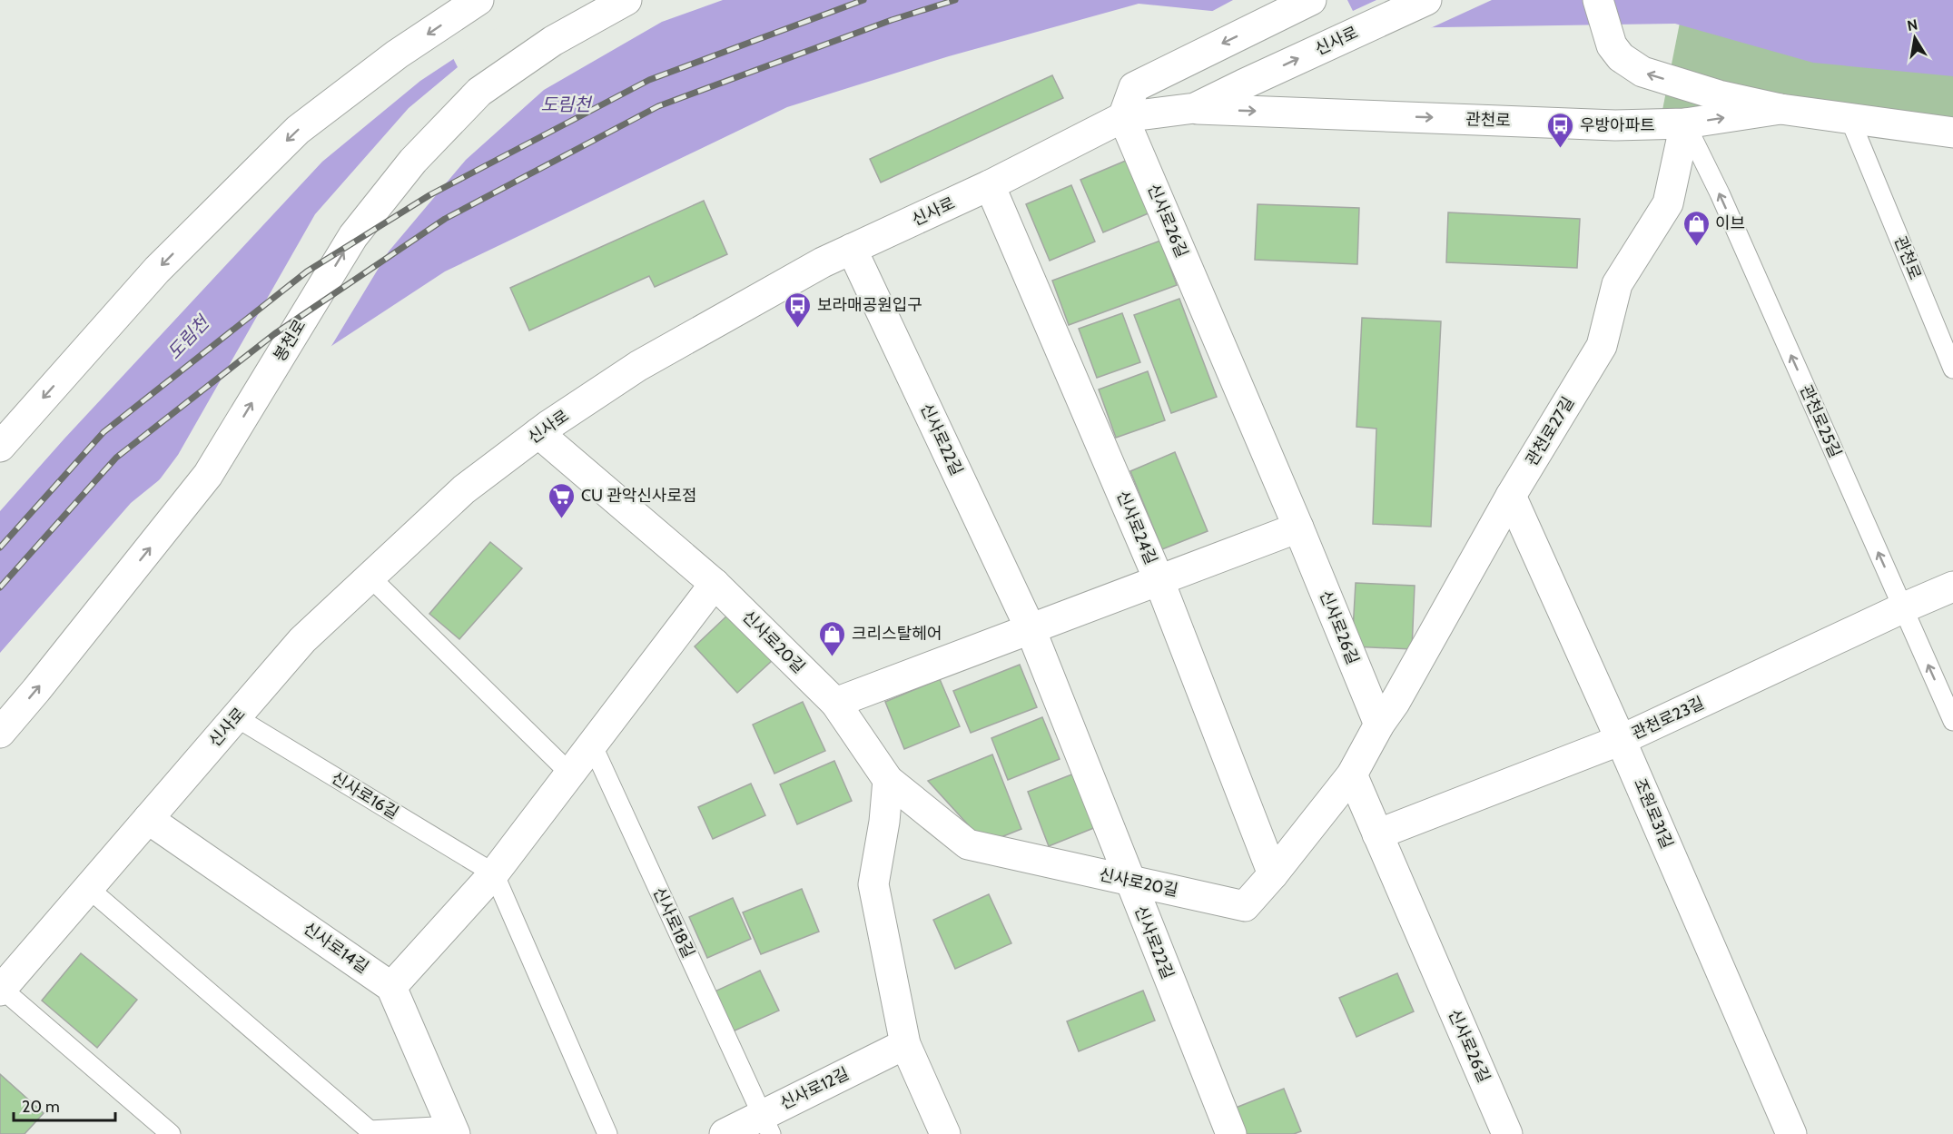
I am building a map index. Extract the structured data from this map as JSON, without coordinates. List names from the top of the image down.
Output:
{
  "streets": {
    "street": [
      "신사로",
      "관천로",
      "신사로26길",
      "봉천로",
      "관천로27길",
      "신사로22길",
      "신사로24길",
      "신사로20길",
      "관천로23길",
      "조원로31길",
      "신사로14길",
      "신사로12길"
    ],
    "lane": ["관천로25길", "신사로16길", "신사로18길"]
  },
  "crossings": [
    ["신사로", "관천로"],
    ["신사로", "신사로26길"],
    ["신사로", "신사로22길"],
    ["신사로", "신사로24길"],
    ["신사로", "신사로20길"],
    ["신사로", "신사로16길"],
    ["신사로", "신사로14길"],
    ["관천로", "관천로25길"],
    ["관천로", "관천로27길"],
    ["신사로26길", "관천로27길"],
    ["신사로26길", "신사로20길"],
    ["신사로26길", "관천로23길"],
    ["관천로25길", "관천로27길"],
    ["관천로25길", "관천로23길"],
    ["관천로27길", "조원로31길"],
    ["신사로22길", "신사로20길"],
    ["신사로24길", "신사로20길"],
    ["관천로23길", "조원로31길"],
    ["신사로18길", "신사로12길"]
  ],
  "one_way": ["관천로25길"],
  "water": ["도림천"],
  "places": {
    "bus stop": ["우방아파트", "보라매공원입구"],
    "shop": ["이브", "크리스탈헤어"],
    "supermarket": ["CU 관악신사로점"]
  },
  "scale_bar": "20 m",
  "north": "top"
}
